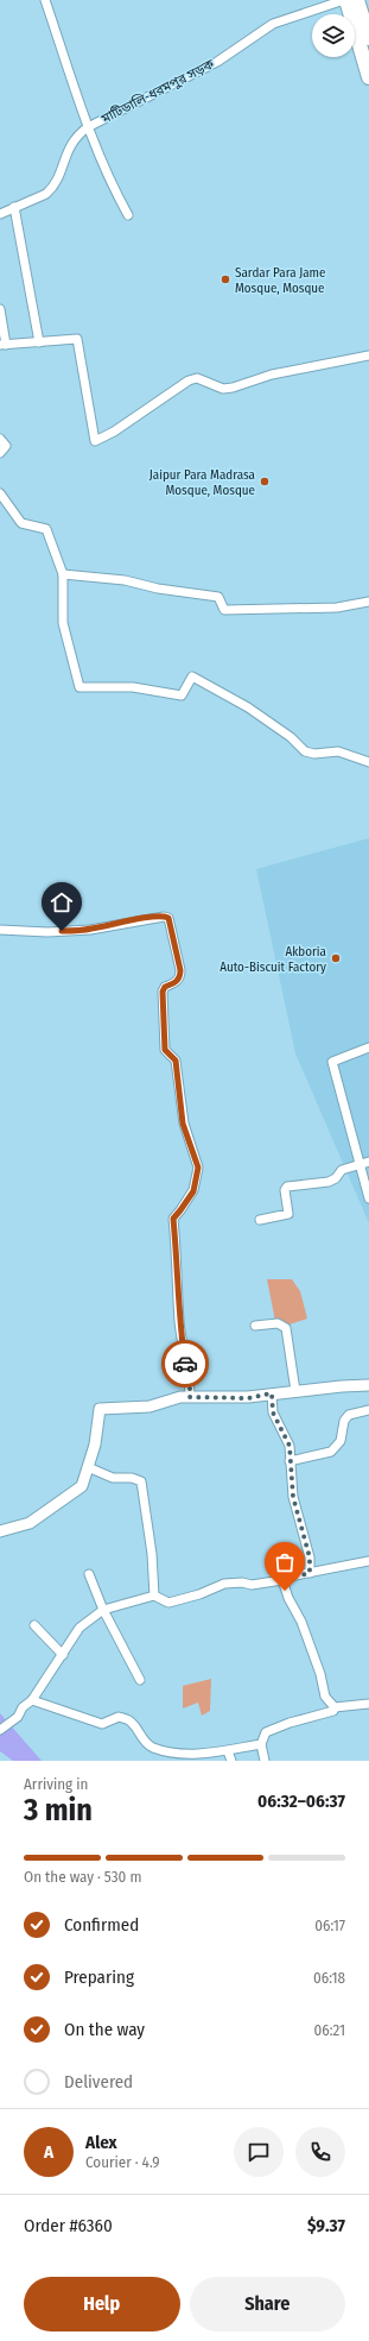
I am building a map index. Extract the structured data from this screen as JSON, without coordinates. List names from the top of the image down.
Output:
{
  "streets": {
    "street": ["মাটিডালি-ধরমপুর সড়ক"]
  },
  "places": ["Sardar Para Jame Mosque, Mosque", "Jaipur Para Madrasa Mosque, Mosque", "Akboria Auto-Biscuit Factory"],
  "page": {
    "heading": ["3 min", "Arriving in", "06:32–06:37"],
    "panel": [
      "Alex",
      "Courier · 4.9",
      "Order #6360",
      "$9.37"
    ],
    "bar": "On the way · 530 m",
    "list": [
      ["Confirmed", "06:17"],
      ["Preparing", "06:18"],
      ["On the way", "06:21"],
      "Delivered"
    ],
    "round": "A",
    "buttons": ["Help", "Share"]
  }
}
